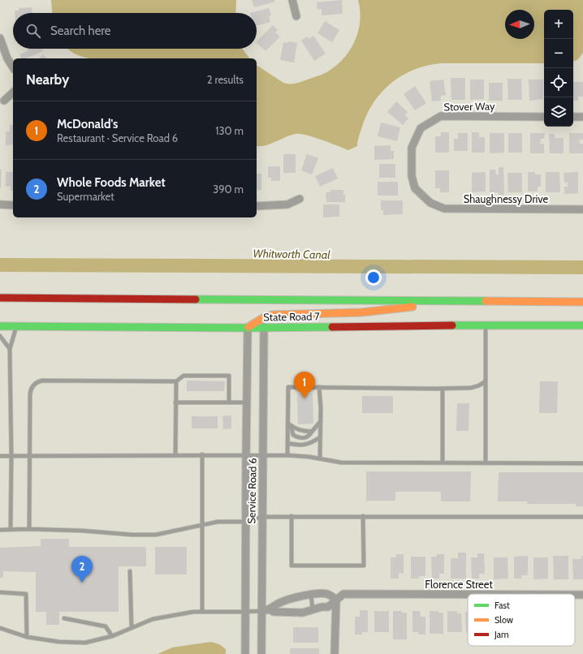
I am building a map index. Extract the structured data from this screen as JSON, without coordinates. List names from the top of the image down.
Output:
{
  "streets": {
    "main road": ["State Road 7"],
    "street": [
      "Stover Way",
      "Shaughnessy Drive",
      "Service Road 6",
      "Florence Street"
    ]
  },
  "crossings": [
    ["Stover Way", "Shaughnessy Drive"],
    ["State Road 7", "Service Road 6"],
    ["Service Road 6", "Florence Street"]
  ],
  "water": ["Whitworth Canal"],
  "legend": ["Fast", "Slow", "Jam"],
  "north": "left",
  "page": {
    "map_buttons": ["+", "−"],
    "search": "Search here",
    "heading": ["Nearby", "2 results"],
    "list": [
      {
        "mark": "1",
        "name": "McDonald's",
        "note": "Restaurant · Service Road 6",
        "value": "130 m"
      },
      {
        "mark": "2",
        "name": "Whole Foods Market",
        "note": "Supermarket",
        "value": "390 m"
      }
    ],
    "pins": ["1", "2"]
  }
}
